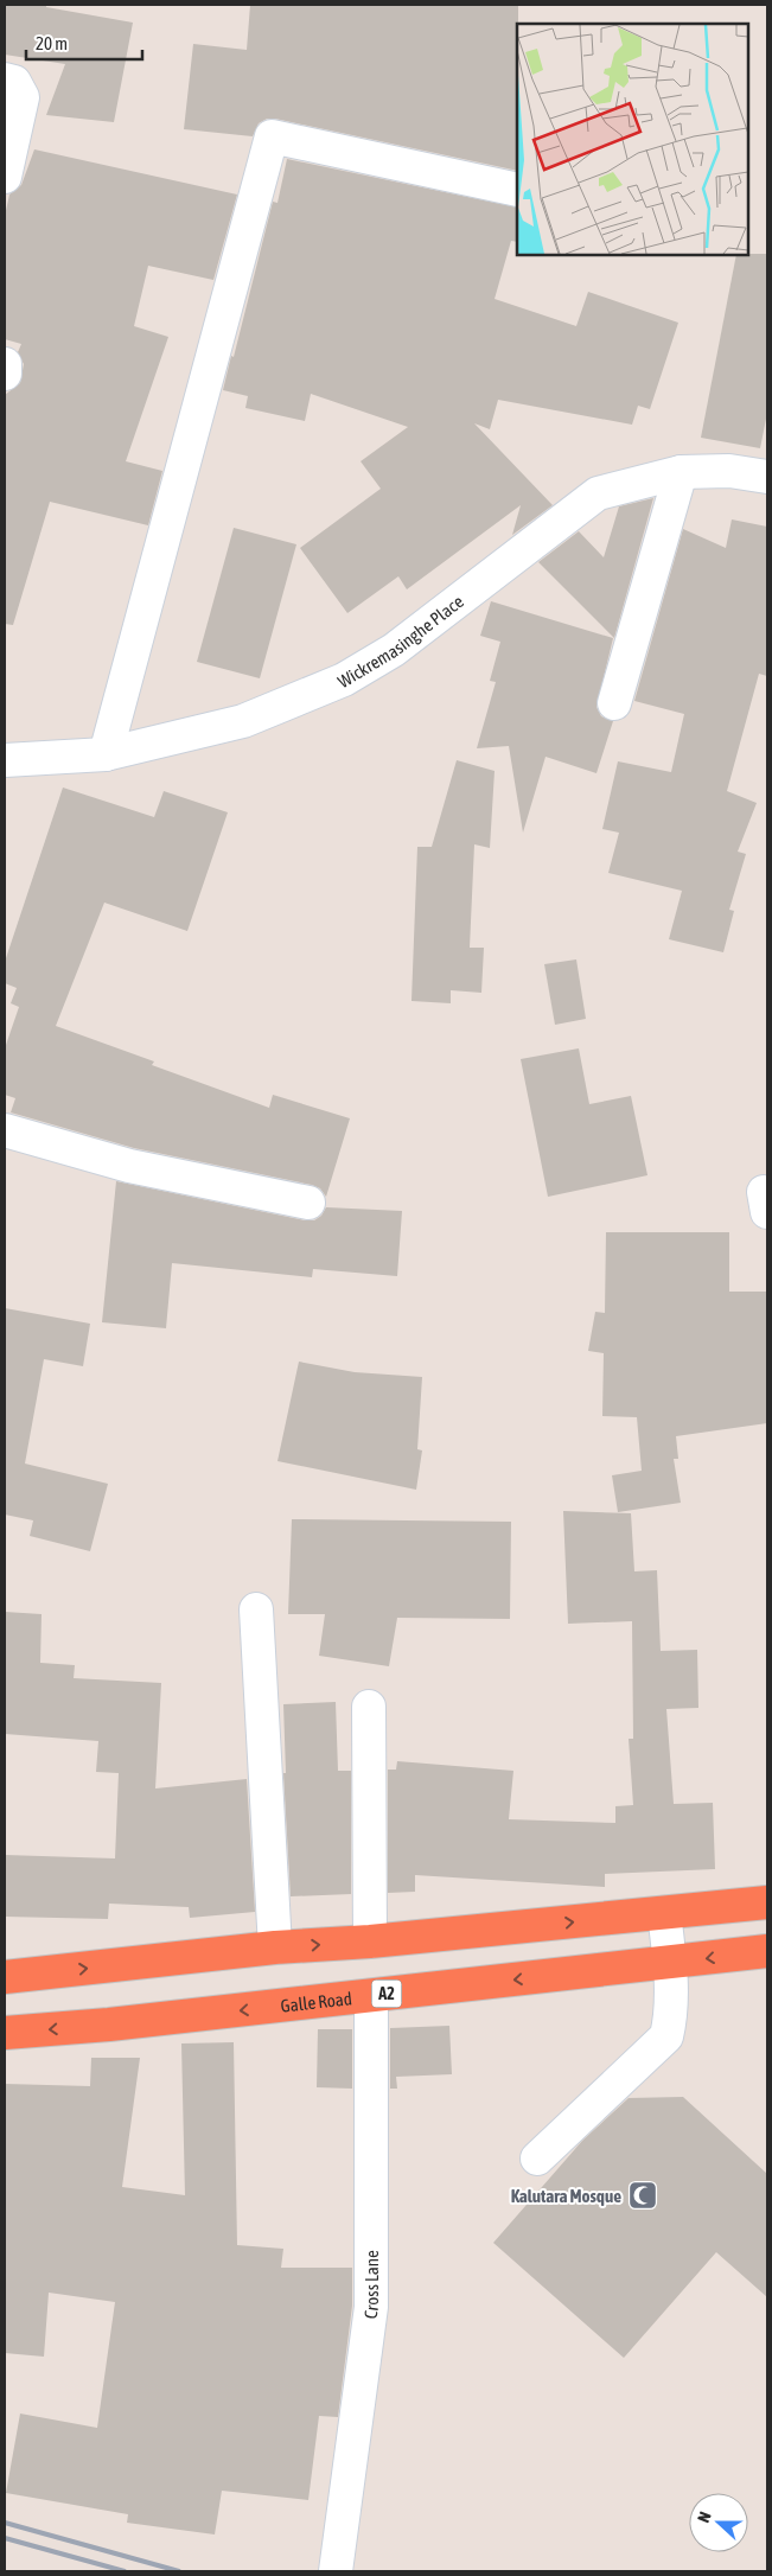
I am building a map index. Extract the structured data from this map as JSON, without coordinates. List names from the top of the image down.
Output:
{
  "streets": {
    "highway": ["A2", "Galle Road"],
    "street": ["Wickremasinghe Place", "Cross Lane"]
  },
  "crossings": [
    ["Galle Road", "Cross Lane"]
  ],
  "places": {
    "mosque": ["Kalutara Mosque"]
  },
  "scale_bar": "20 m",
  "north": "left"
}
